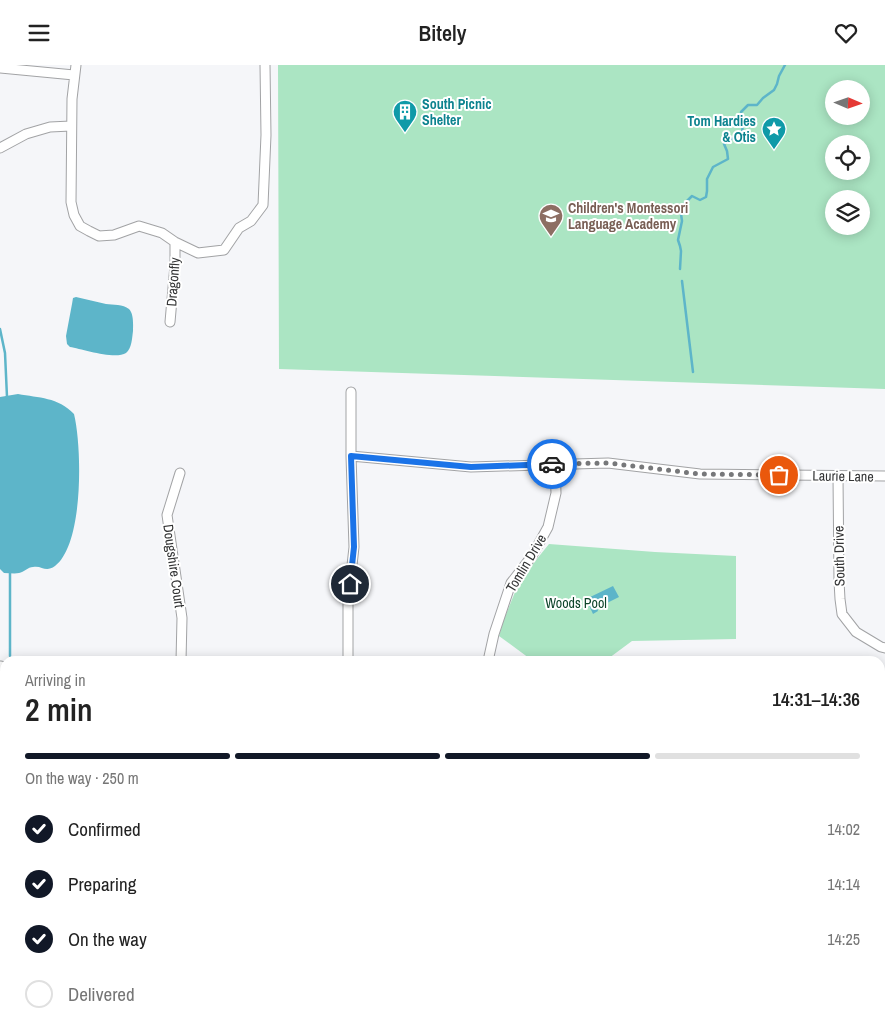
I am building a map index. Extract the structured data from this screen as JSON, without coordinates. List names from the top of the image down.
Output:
{
  "streets": {
    "street": [
      "Dragonfly",
      "Laurie Lane",
      "South Drive",
      "Tomlin Drive",
      "Dougshire Court"
    ]
  },
  "crossings": [
    ["Laurie Lane", "South Drive"],
    ["Laurie Lane", "Tomlin Drive"]
  ],
  "parks": ["Woods Pool"],
  "places": {
    "building": ["South Picnic Shelter"],
    "place": ["Tom Hardies & Otis"],
    "school or university": ["Children's Montessori Language Academy"]
  },
  "north": "right",
  "page": {
    "header": "Bitely",
    "heading": ["2 min", "Arriving in", "14:31–14:36"],
    "bar": "On the way · 250 m",
    "list": [
      ["Confirmed", "14:02"],
      ["Preparing", "14:14"],
      ["On the way", "14:25"],
      "Delivered"
    ]
  }
}
